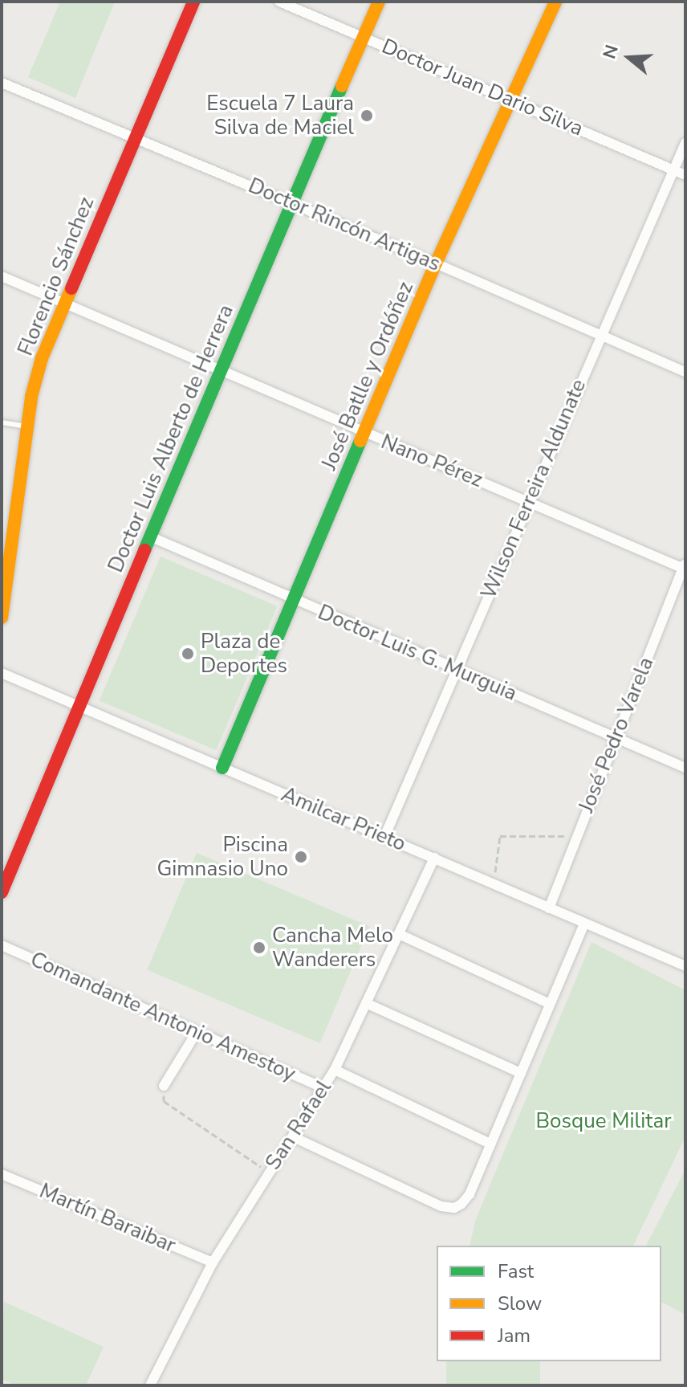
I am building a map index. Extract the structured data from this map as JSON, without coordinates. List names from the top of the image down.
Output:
{
  "streets": {
    "street": [
      "Doctor Juan Dario Silva",
      "Doctor Rincón Artigas",
      "Florencio Sánchez",
      "José Batlle y Ordóñez",
      "Doctor Luis Alberto de Herrera",
      "Nano Pérez",
      "Wilson Ferreira Aldunate",
      "Doctor Luis G. Murguia",
      "José Pedro Varela",
      "Amilcar Prieto",
      "Comandante Antonio Amestoy",
      "San Rafael",
      "Martín Baraibar"
    ]
  },
  "crossings": [
    ["Doctor Juan Dario Silva", "José Batlle y Ordóñez"],
    ["Doctor Juan Dario Silva", "Doctor Luis Alberto de Herrera"],
    ["Doctor Juan Dario Silva", "Wilson Ferreira Aldunate"],
    ["Doctor Rincón Artigas", "Florencio Sánchez"],
    ["Doctor Rincón Artigas", "José Batlle y Ordóñez"],
    ["Doctor Rincón Artigas", "Doctor Luis Alberto de Herrera"],
    ["Doctor Rincón Artigas", "Wilson Ferreira Aldunate"],
    ["Florencio Sánchez", "Nano Pérez"],
    ["José Batlle y Ordóñez", "Nano Pérez"],
    ["José Batlle y Ordóñez", "Doctor Luis G. Murguia"],
    ["José Batlle y Ordóñez", "Amilcar Prieto"],
    ["Doctor Luis Alberto de Herrera", "Nano Pérez"],
    ["Doctor Luis Alberto de Herrera", "Doctor Luis G. Murguia"],
    ["Doctor Luis Alberto de Herrera", "Amilcar Prieto"],
    ["Nano Pérez", "Wilson Ferreira Aldunate"],
    ["Nano Pérez", "José Pedro Varela"],
    ["Wilson Ferreira Aldunate", "Doctor Luis G. Murguia"],
    ["Wilson Ferreira Aldunate", "Amilcar Prieto"],
    ["Doctor Luis G. Murguia", "José Pedro Varela"],
    ["José Pedro Varela", "Amilcar Prieto"],
    ["Amilcar Prieto", "San Rafael"],
    ["Comandante Antonio Amestoy", "San Rafael"],
    ["San Rafael", "Martín Baraibar"]
  ],
  "parks": ["Bosque Militar"],
  "places": [
    "Escuela 7 Laura Silva de Maciel",
    "Plaza de Deportes",
    "Piscina Gimnasio Uno",
    "Cancha Melo Wanderers"
  ],
  "legend": ["Fast", "Slow", "Jam"],
  "north": "left"
}
